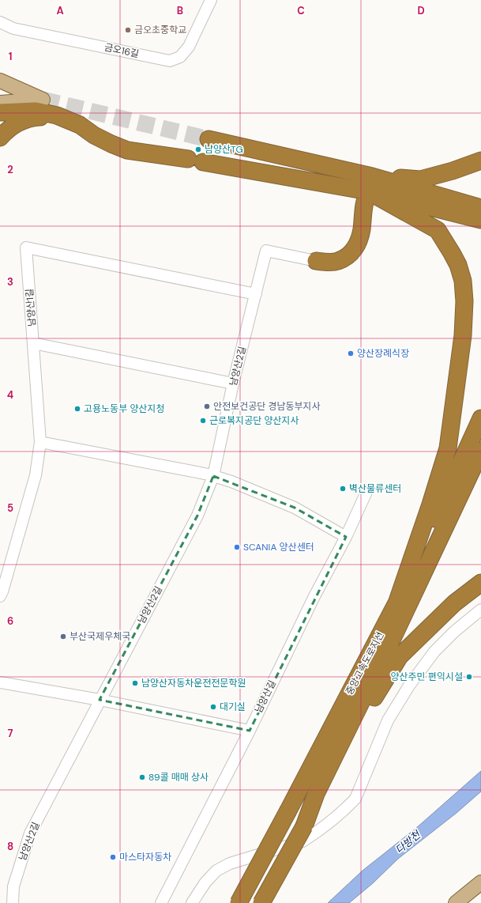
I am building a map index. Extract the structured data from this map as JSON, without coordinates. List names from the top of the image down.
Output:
{
  "streets": {
    "highway": ["중앙고속도로지선"],
    "street": [
      "금오16길",
      "남양산1길",
      "남양산2길",
      "남양산길"
    ]
  },
  "crossings": [
    ["남양산1길", "남양산2길"]
  ],
  "water": ["다방천"],
  "places": [
    "금오초중학교",
    "남양산TG",
    "양산장례식장",
    "안전보건공단 경남동부지사",
    "고용노동부 양산지청",
    "근로복지공단 양산지사",
    "벽산물류센터",
    "SCANIA 양산센터",
    "부산국제우체국",
    "양산주민 편익시설",
    "남양산자동차운전전문학원",
    "대기실",
    "89콜 매매 상사",
    "마스타자동차"
  ],
  "grid": {
    "columns": [
      "A",
      "B",
      "C",
      "D"
    ],
    "rows": [
      "1",
      "2",
      "3",
      "4",
      "5",
      "6",
      "7",
      "8"
    ]
  }
}
